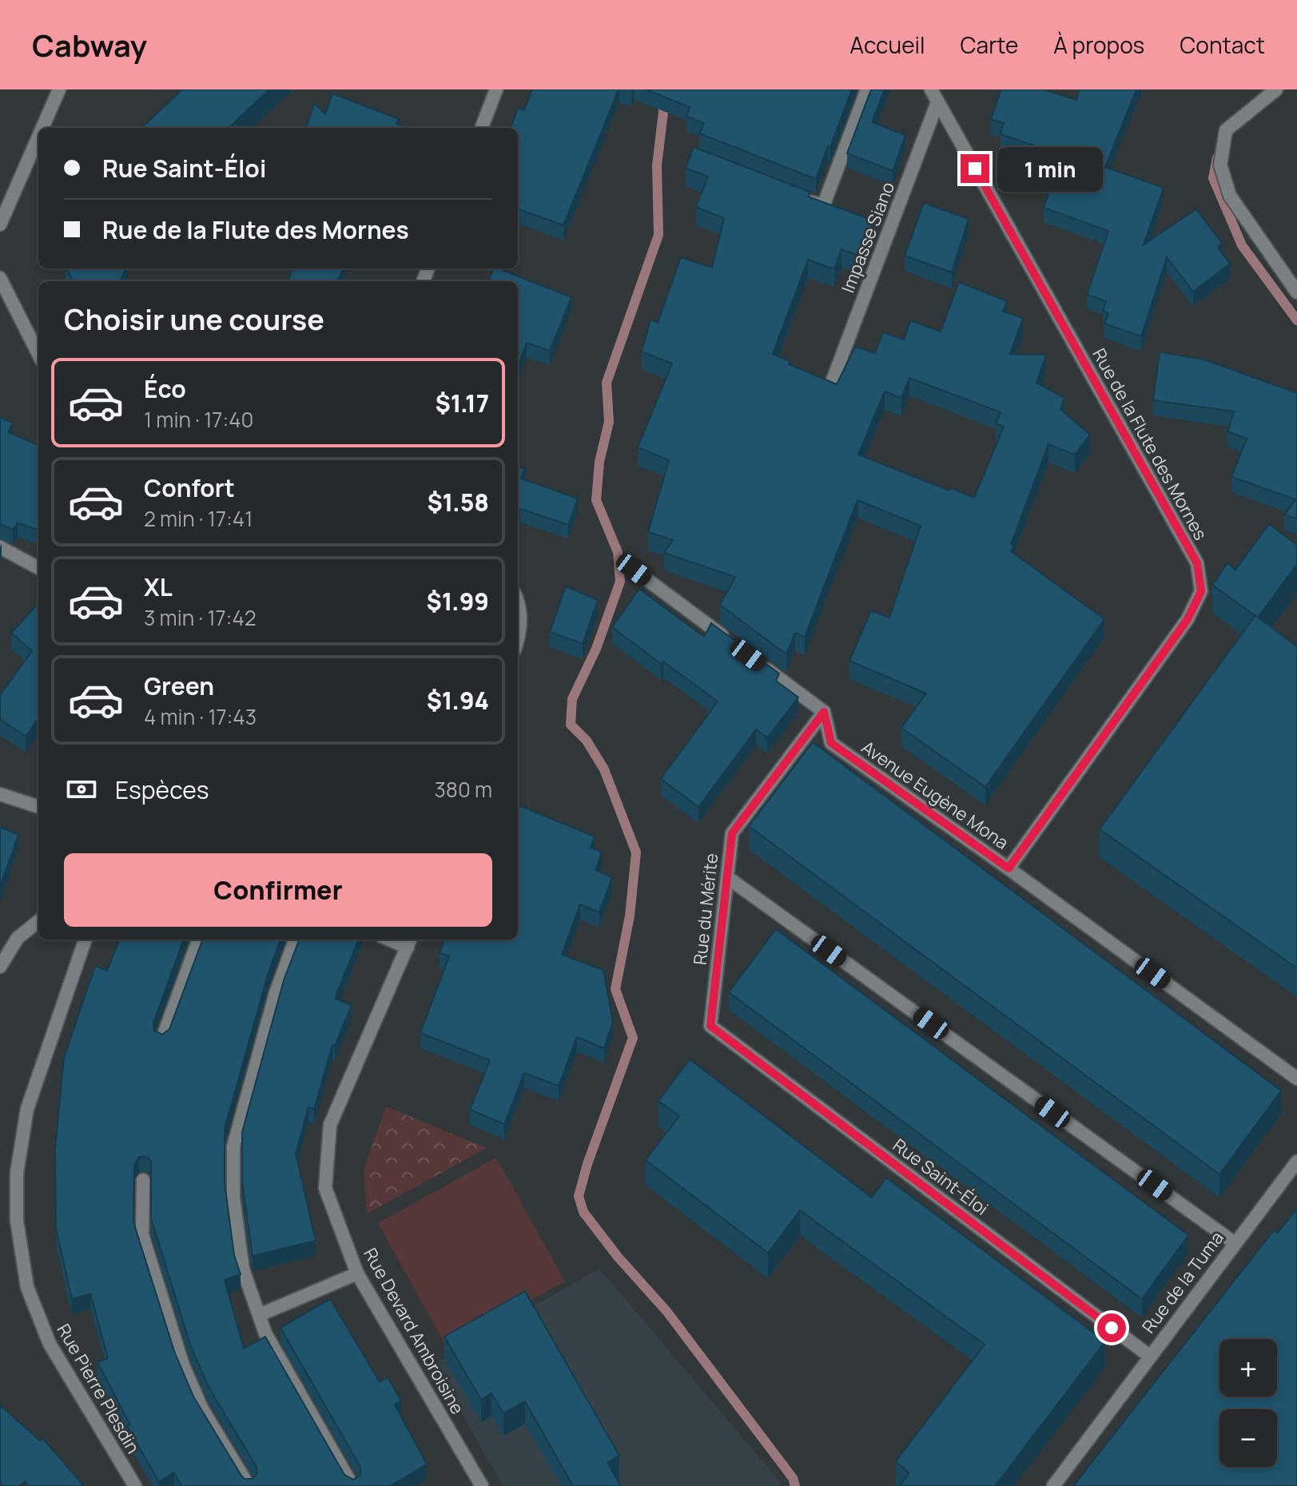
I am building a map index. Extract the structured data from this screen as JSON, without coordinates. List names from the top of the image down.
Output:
{
  "streets": {
    "street": [
      "Impasse Siano",
      "Rue de la Flute des Mornes",
      "Avenue Eugène Mona",
      "Rue du Mérite",
      "Rue Saint-Éloi",
      "Rue de la Tuma",
      "Rue Devard Ambroisine",
      "Rue Pierre Plesdin"
    ]
  },
  "crossings": [
    ["Impasse Siano", "Rue de la Flute des Mornes"],
    ["Rue de la Flute des Mornes", "Avenue Eugène Mona"],
    ["Avenue Eugène Mona", "Rue du Mérite"],
    ["Rue du Mérite", "Rue Saint-Éloi"],
    ["Rue Saint-Éloi", "Rue de la Tuma"]
  ],
  "page": {
    "header": "Cabway",
    "nav": [
      "Accueil",
      "Carte",
      "À propos",
      "Contact"
    ],
    "banner": ["Rue Saint-Éloi", "Rue de la Flute des Mornes"],
    "bubble": "1 min",
    "heading": "Choisir une course",
    "list": [
      {
        "name": "Éco",
        "note": "1 min · 17:40",
        "value": "$1.17"
      },
      {
        "name": "Confort",
        "note": "2 min · 17:41",
        "value": "$1.58"
      },
      {
        "name": "XL",
        "note": "3 min · 17:42",
        "value": "$1.99"
      },
      {
        "name": "Green",
        "note": "4 min · 17:43",
        "value": "$1.94"
      }
    ],
    "pay": ["Espèces", "380 m"],
    "buttons": "Confirmer",
    "map_buttons": ["+", "−"]
  }
}
